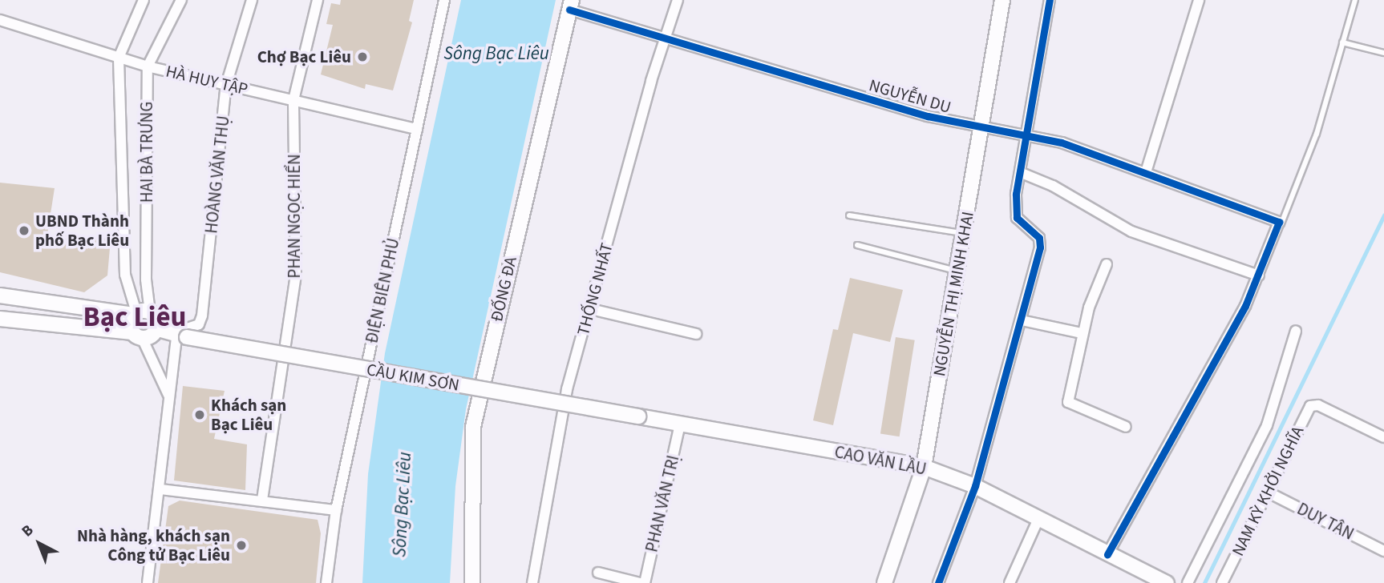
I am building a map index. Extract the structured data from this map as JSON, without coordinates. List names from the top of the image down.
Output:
{
  "streets": {
    "main road": [
      "ĐỐNG ĐA",
      "NGUYỄN THỊ MINH KHAI",
      "CẦU KIM SƠN",
      "CAO VĂN LẦU"
    ],
    "street": [
      "HÀ HUY TẬP",
      "NGUYỄN DU",
      "HAI BÀ TRƯNG",
      "HOÀNG VĂN THỤ",
      "PHAN NGỌC HIỂN",
      "THỐNG NHẤT",
      "ĐIỆN BIÊN PHỦ",
      "NAM KỲ KHỞI NGHĨA",
      "PHAN VĂN TRỊ",
      "DUY TÂN"
    ]
  },
  "crossings": [
    ["HÀ HUY TẬP", "HAI BÀ TRƯNG"],
    ["HÀ HUY TẬP", "HOÀNG VĂN THỤ"],
    ["HÀ HUY TẬP", "PHAN NGỌC HIỂN"],
    ["HÀ HUY TẬP", "ĐIỆN BIÊN PHỦ"],
    ["NGUYỄN DU", "ĐỐNG ĐA"],
    ["NGUYỄN DU", "THỐNG NHẤT"],
    ["NGUYỄN DU", "NGUYỄN THỊ MINH KHAI"],
    ["HOÀNG VĂN THỤ", "CẦU KIM SƠN"],
    ["NGUYỄN THỊ MINH KHAI", "CAO VĂN LẦU"],
    ["CẦU KIM SƠN", "CAO VĂN LẦU"],
    ["CAO VĂN LẦU", "PHAN VĂN TRỊ"],
    ["NAM KỲ KHỞI NGHĨA", "DUY TÂN"]
  ],
  "districts": ["Bạc Liêu"],
  "water": ["Sông Bạc Liêu"],
  "places": [
    "Chợ Bạc Liêu",
    "UBND Thành phố Bạc Liêu",
    "Khách sạn Bạc Liêu",
    "Nhà hàng, khách sạn Công tử Bạc Liêu"
  ],
  "north": "top left"
}
